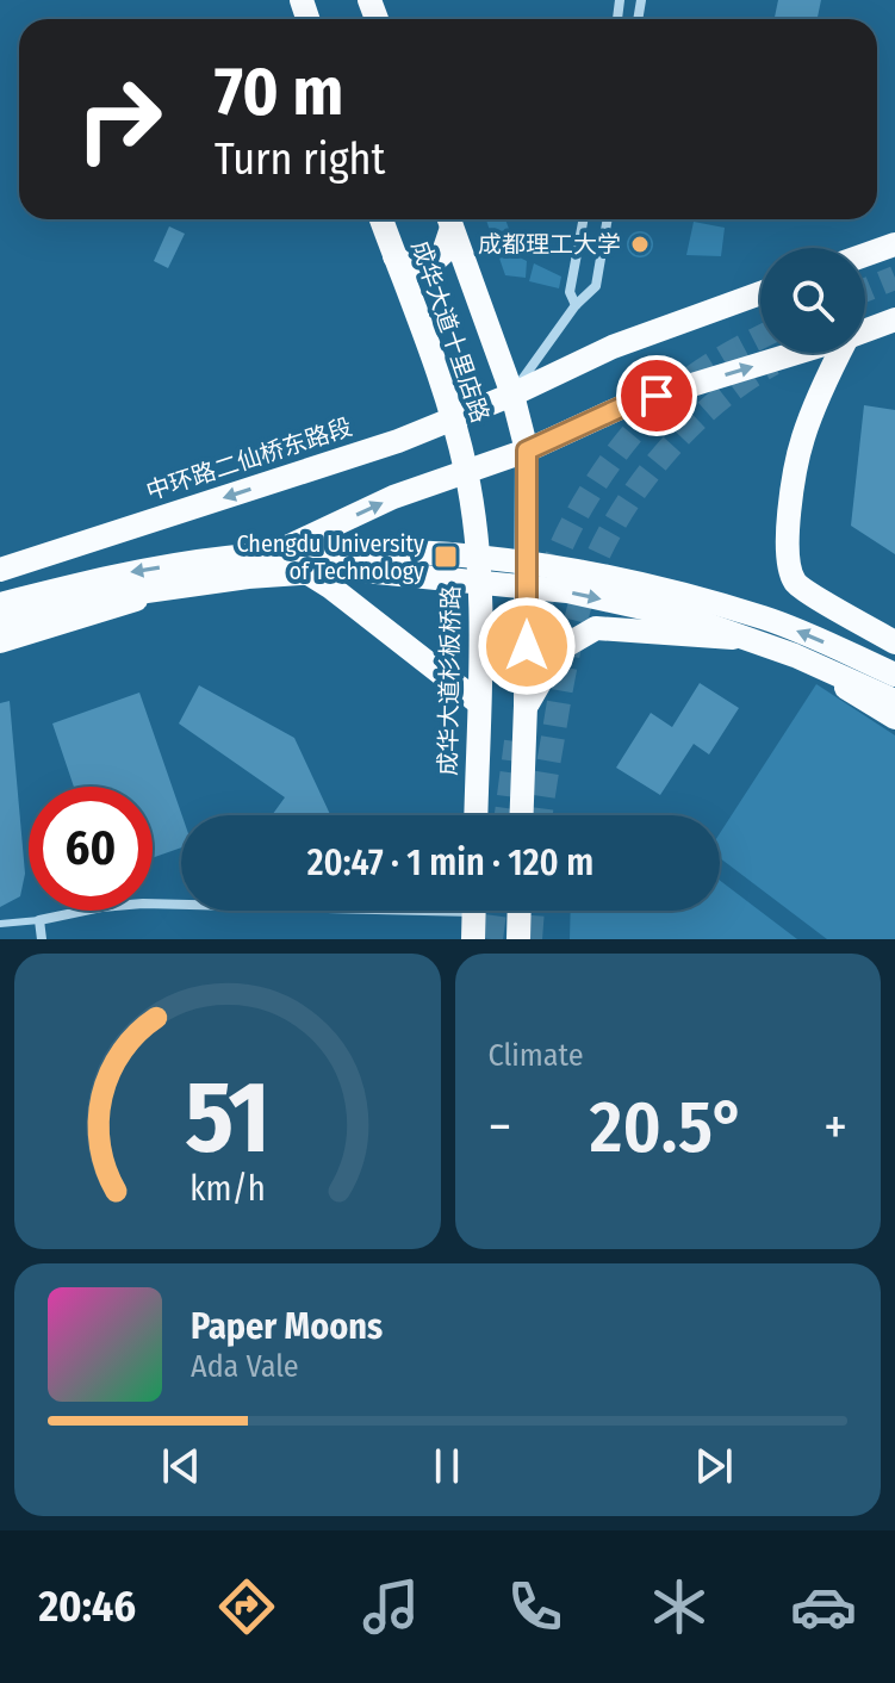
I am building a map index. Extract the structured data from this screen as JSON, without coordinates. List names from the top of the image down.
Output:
{
  "streets": {
    "main road": ["成华大道十里店路", "中环路二仙桥东路段", "成华大道杉板桥路"]
  },
  "crossings": [
    ["成华大道十里店路", "中环路二仙桥东路段"],
    ["成华大道十里店路", "成华大道杉板桥路"]
  ],
  "places": {
    "other": ["成都理工大学"],
    "transit": ["Chengdu University of Technology"]
  },
  "page": {
    "turn": ["70 m", "Turn right"],
    "limit": "60",
    "trip": "20:47 · 1 min · 120 m",
    "tile": "Climate",
    "heat": ["−", "20.5°", "+"],
    "song": ["Paper Moons", "Ada Vale"],
    "tabs": "20:46",
    "gauge": ["51", "km/h"]
  }
}
